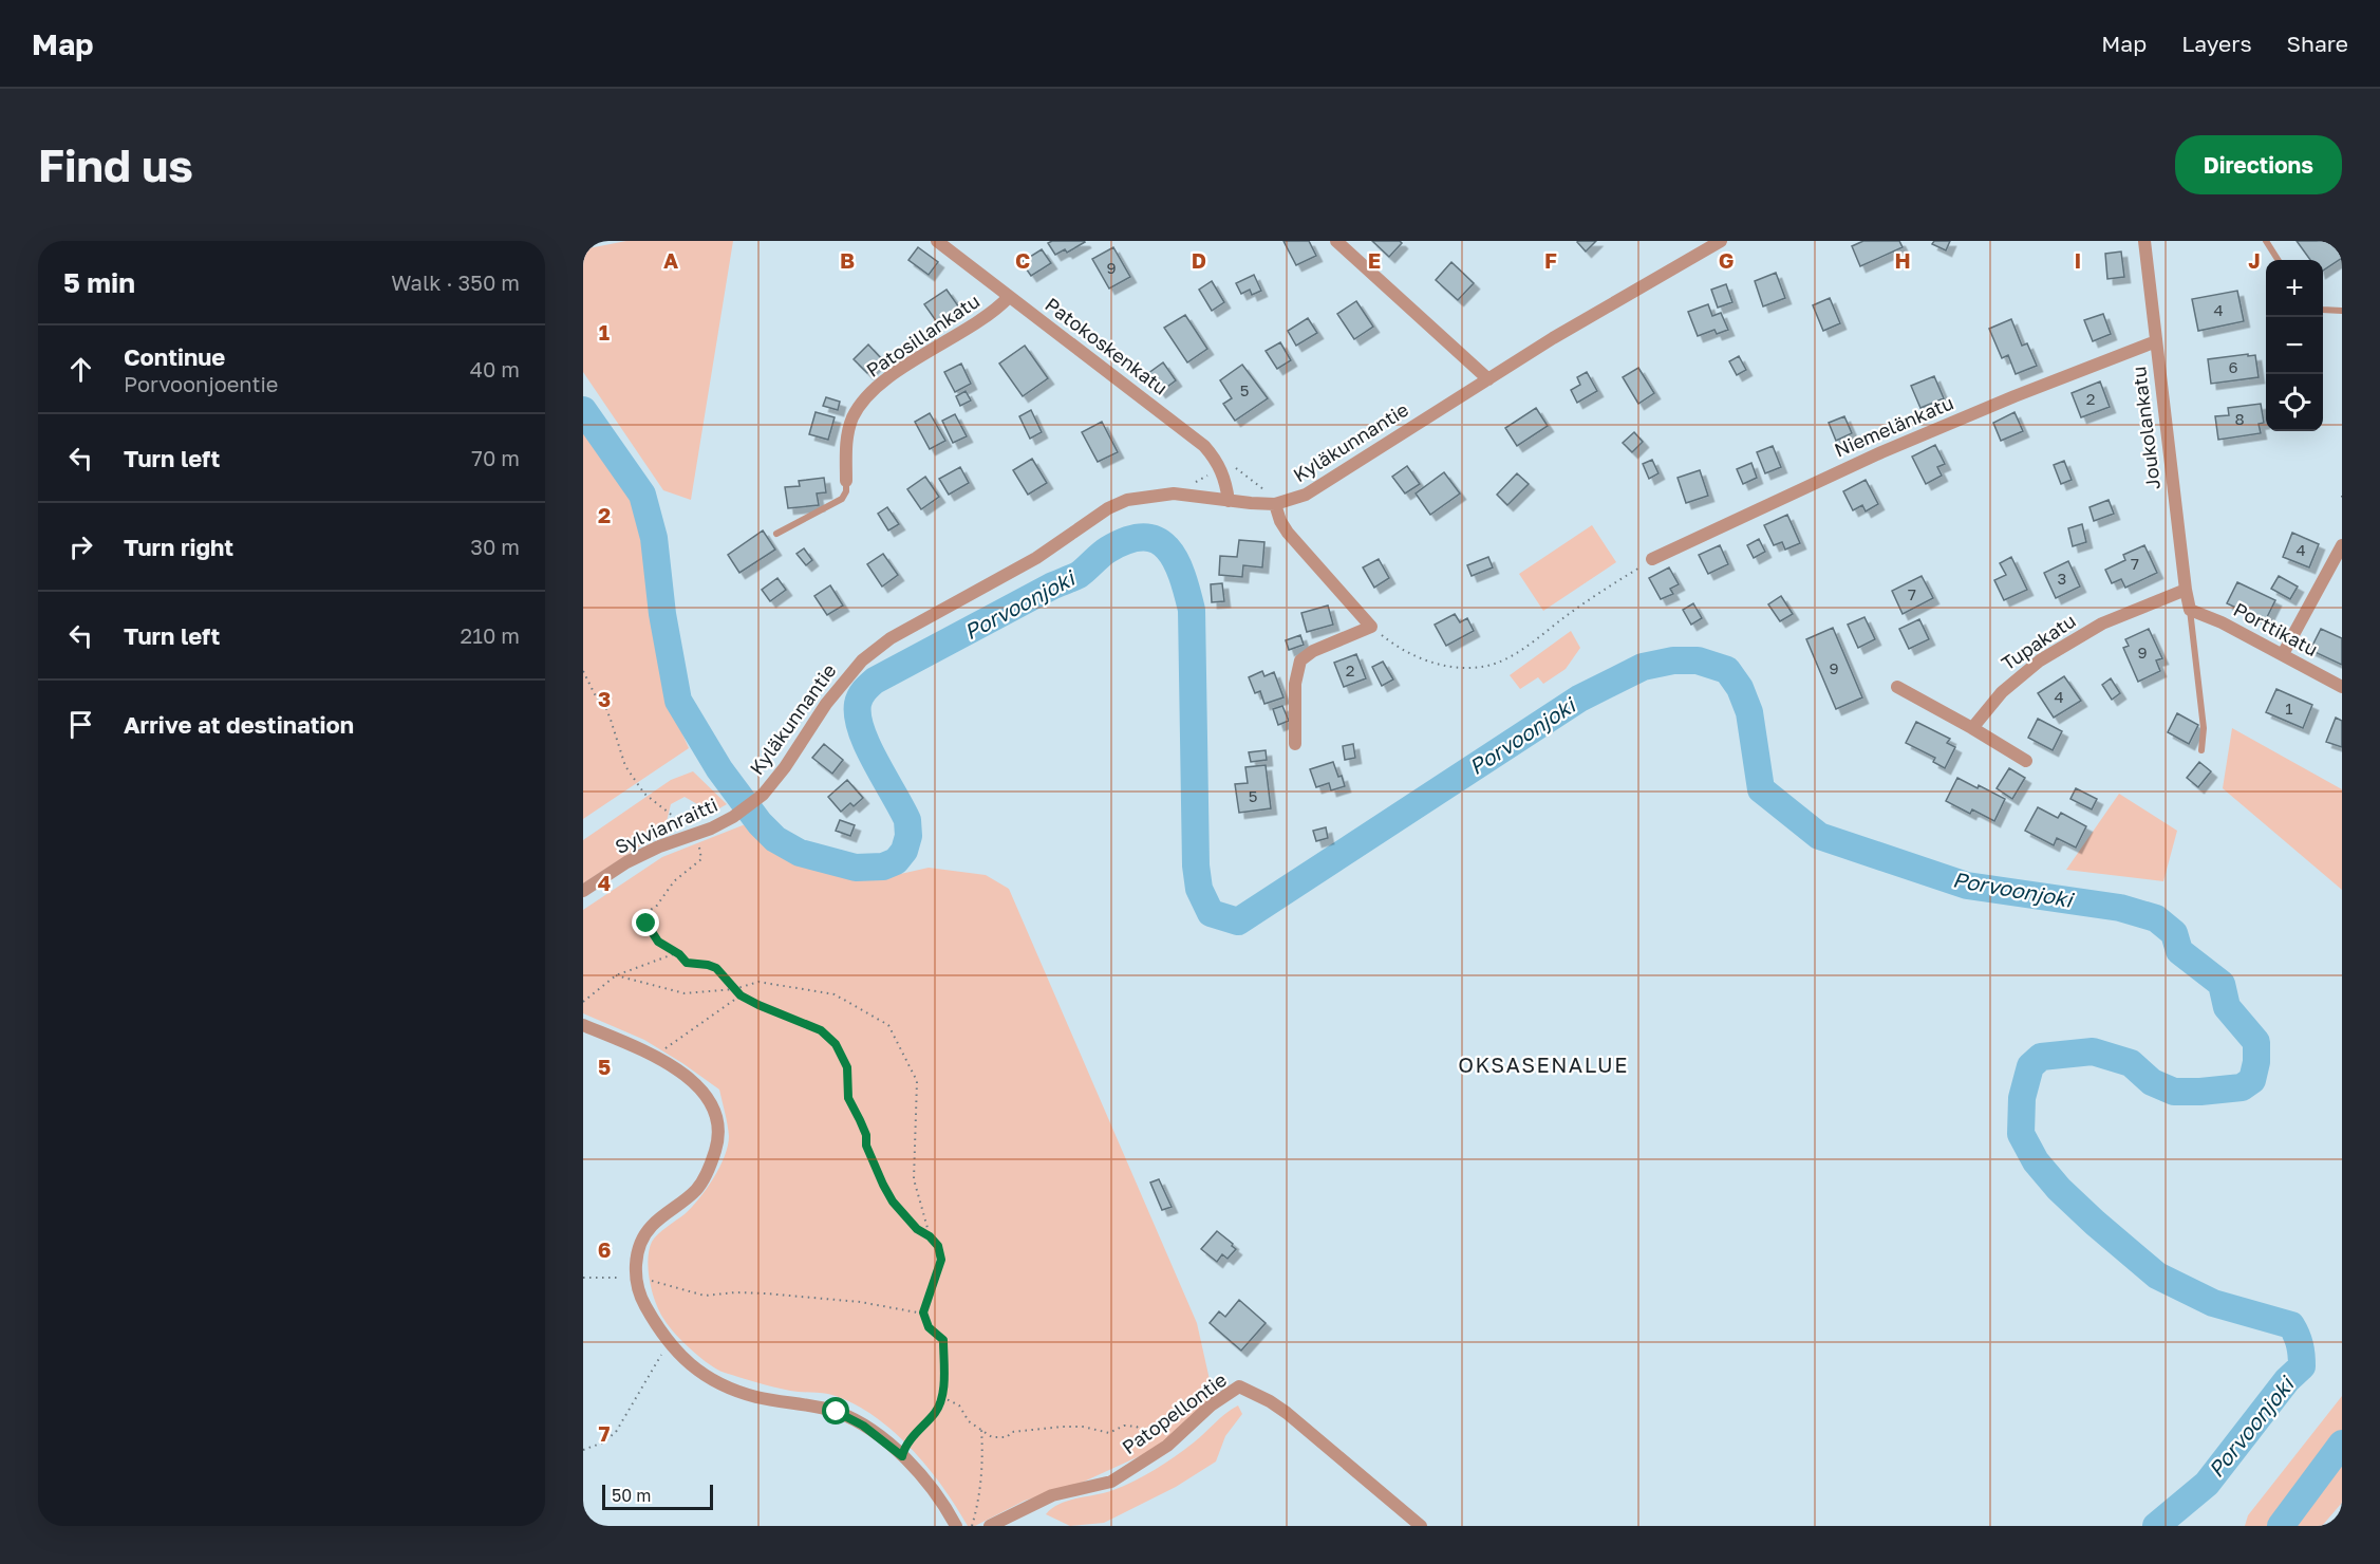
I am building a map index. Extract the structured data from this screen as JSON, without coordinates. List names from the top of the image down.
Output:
{
  "streets": {
    "street": [
      "Patosillankatu",
      "Patokoskenkatu",
      "Niemelänkatu",
      "Joukolankatu",
      "Kyläkunnantie",
      "Porttikatu",
      "Tupakatu",
      "Sylvianraitti",
      "Patopellontie"
    ]
  },
  "crossings": [
    ["Patosillankatu", "Patokoskenkatu"],
    ["Patokoskenkatu", "Kyläkunnantie"],
    ["Niemelänkatu", "Joukolankatu"],
    ["Joukolankatu", "Porttikatu"],
    ["Joukolankatu", "Tupakatu"],
    ["Kyläkunnantie", "Sylvianraitti"]
  ],
  "districts": ["OKSASENALUE"],
  "water": ["Porvoonjoki"],
  "house_numbers": [
    "9",
    "4",
    "6",
    "5",
    "2",
    "8",
    "4",
    "7",
    "3",
    "7",
    "9",
    "9",
    "2",
    "4",
    "1",
    "5"
  ],
  "scale_bar": "50 m",
  "page": {
    "header": "Map",
    "nav": ["Map", "Layers", "Share"],
    "buttons": "Directions",
    "title": "Find us",
    "heading": ["5 min", "Walk · 350 m"],
    "map_buttons": ["+", "−"],
    "list": [
      ["Continue", "Porvoonjoentie", "40 m"],
      ["Turn left", "70 m"],
      ["Turn right", "30 m"],
      ["Turn left", "210 m"],
      "Arrive at destination"
    ],
    "scale": "50 m"
  },
  "grid": {
    "columns": [
      "A",
      "B",
      "C",
      "D",
      "E",
      "F",
      "G",
      "H",
      "I",
      "J"
    ],
    "rows": [
      "1",
      "2",
      "3",
      "4",
      "5",
      "6",
      "7"
    ]
  }
}
